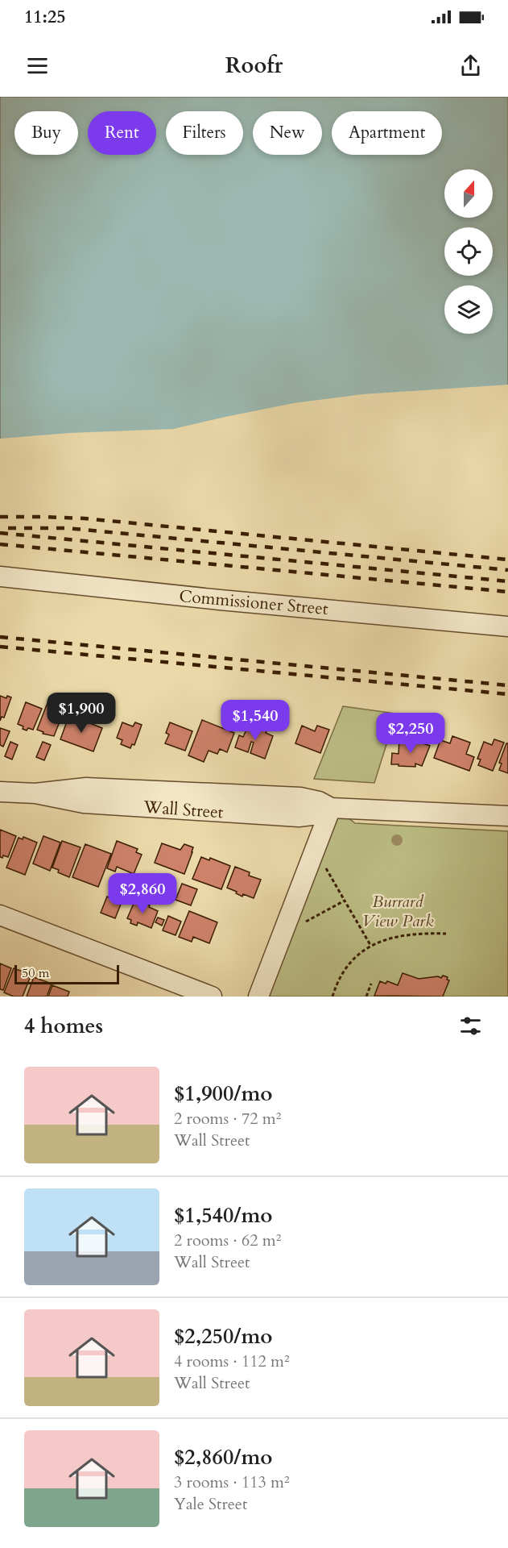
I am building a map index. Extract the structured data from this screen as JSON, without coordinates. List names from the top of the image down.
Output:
{
  "streets": {
    "street": ["Commissioner Street", "Wall Street"]
  },
  "parks": ["Burrard View Park"],
  "scale_bar": "50 m",
  "north": "top",
  "page": {
    "status": "11:25",
    "header": "Roofr",
    "chip": [
      "Buy",
      "Rent",
      "Filters",
      "New",
      "Apartment"
    ],
    "price": [
      "$1,900",
      "$1,540",
      "$2,250",
      "$2,860"
    ],
    "scale": "50 m",
    "heading": "4 homes",
    "list": [
      {
        "name": "$1,900/mo",
        "note": "2 rooms · 72 m² · Wall Street"
      },
      {
        "name": "$1,540/mo",
        "note": "2 rooms · 62 m² · Wall Street"
      },
      {
        "name": "$2,250/mo",
        "note": "4 rooms · 112 m² · Wall Street"
      },
      {
        "name": "$2,860/mo",
        "note": "3 rooms · 113 m² · Yale Street"
      }
    ]
  }
}
